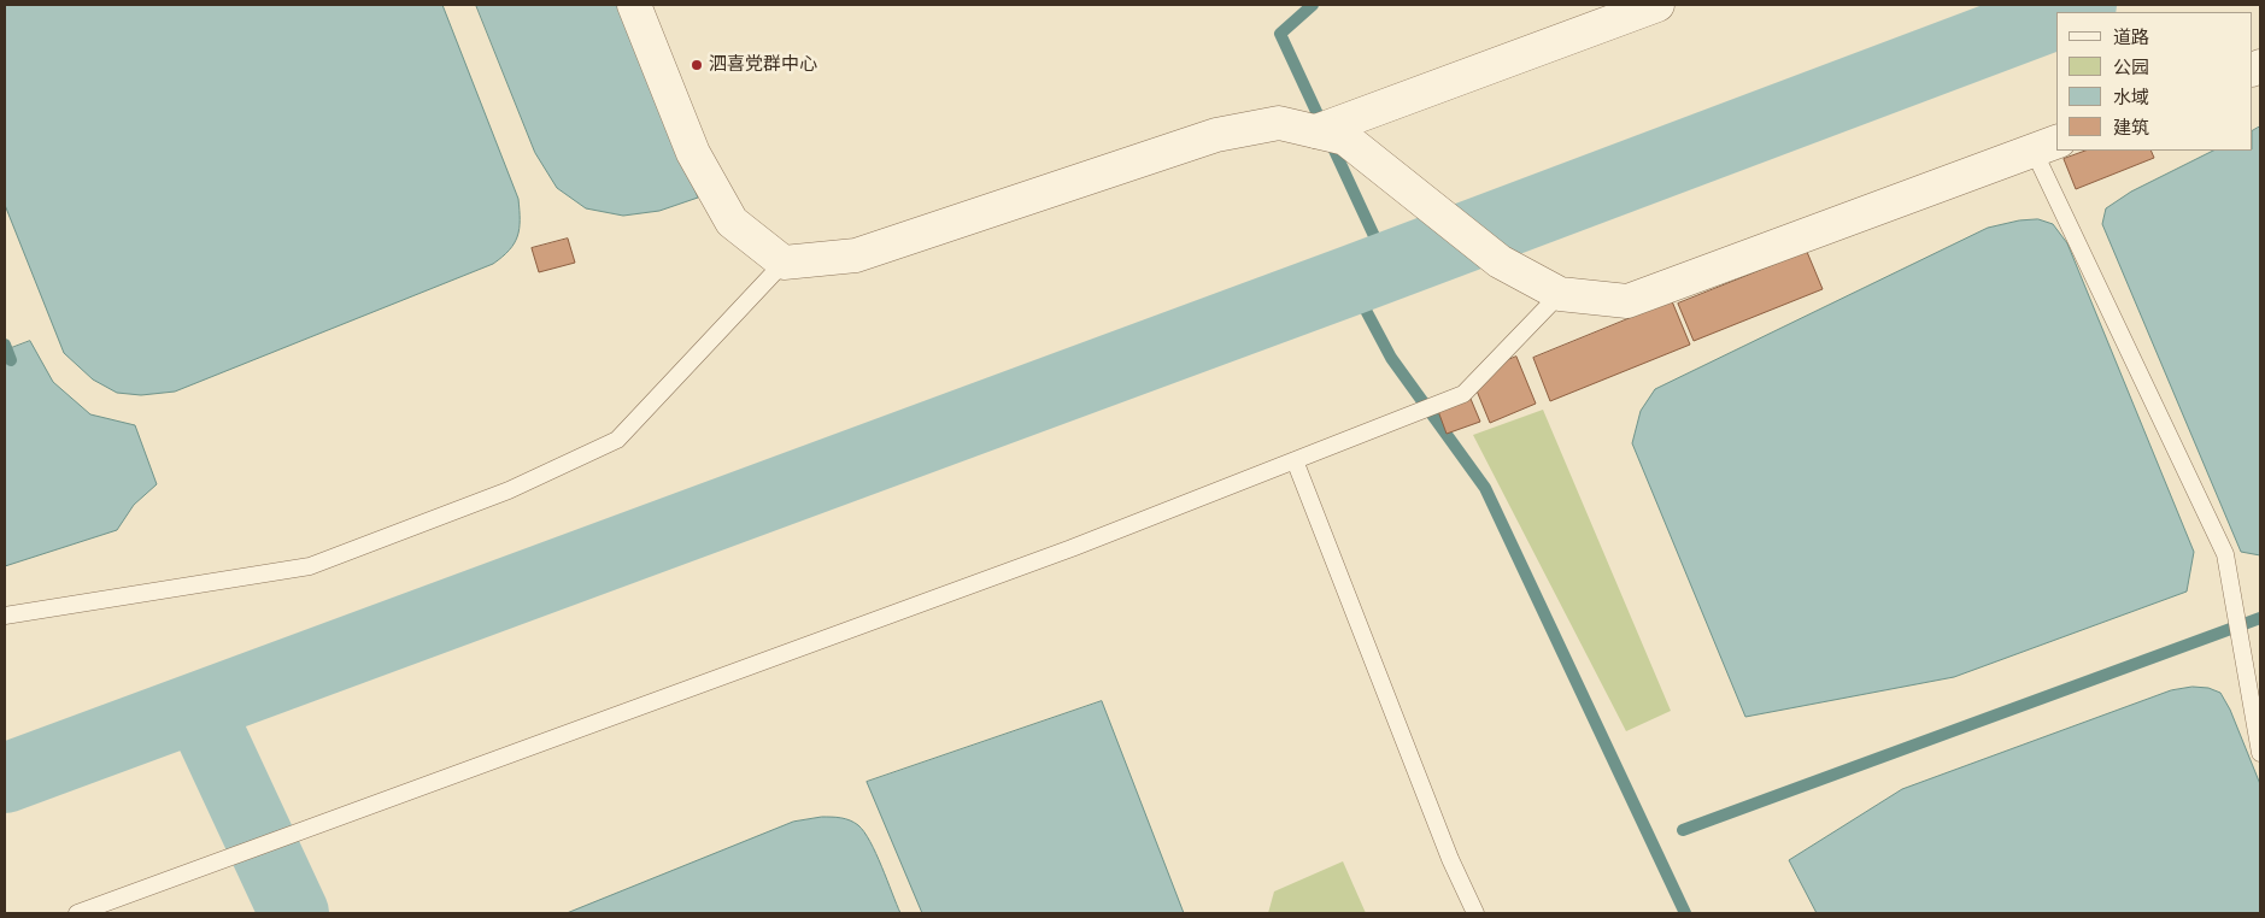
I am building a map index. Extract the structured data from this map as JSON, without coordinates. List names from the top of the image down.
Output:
{
  "places": ["泗喜党群中心"],
  "legend": [
    "道路",
    "公园",
    "水域",
    "建筑"
  ]
}
